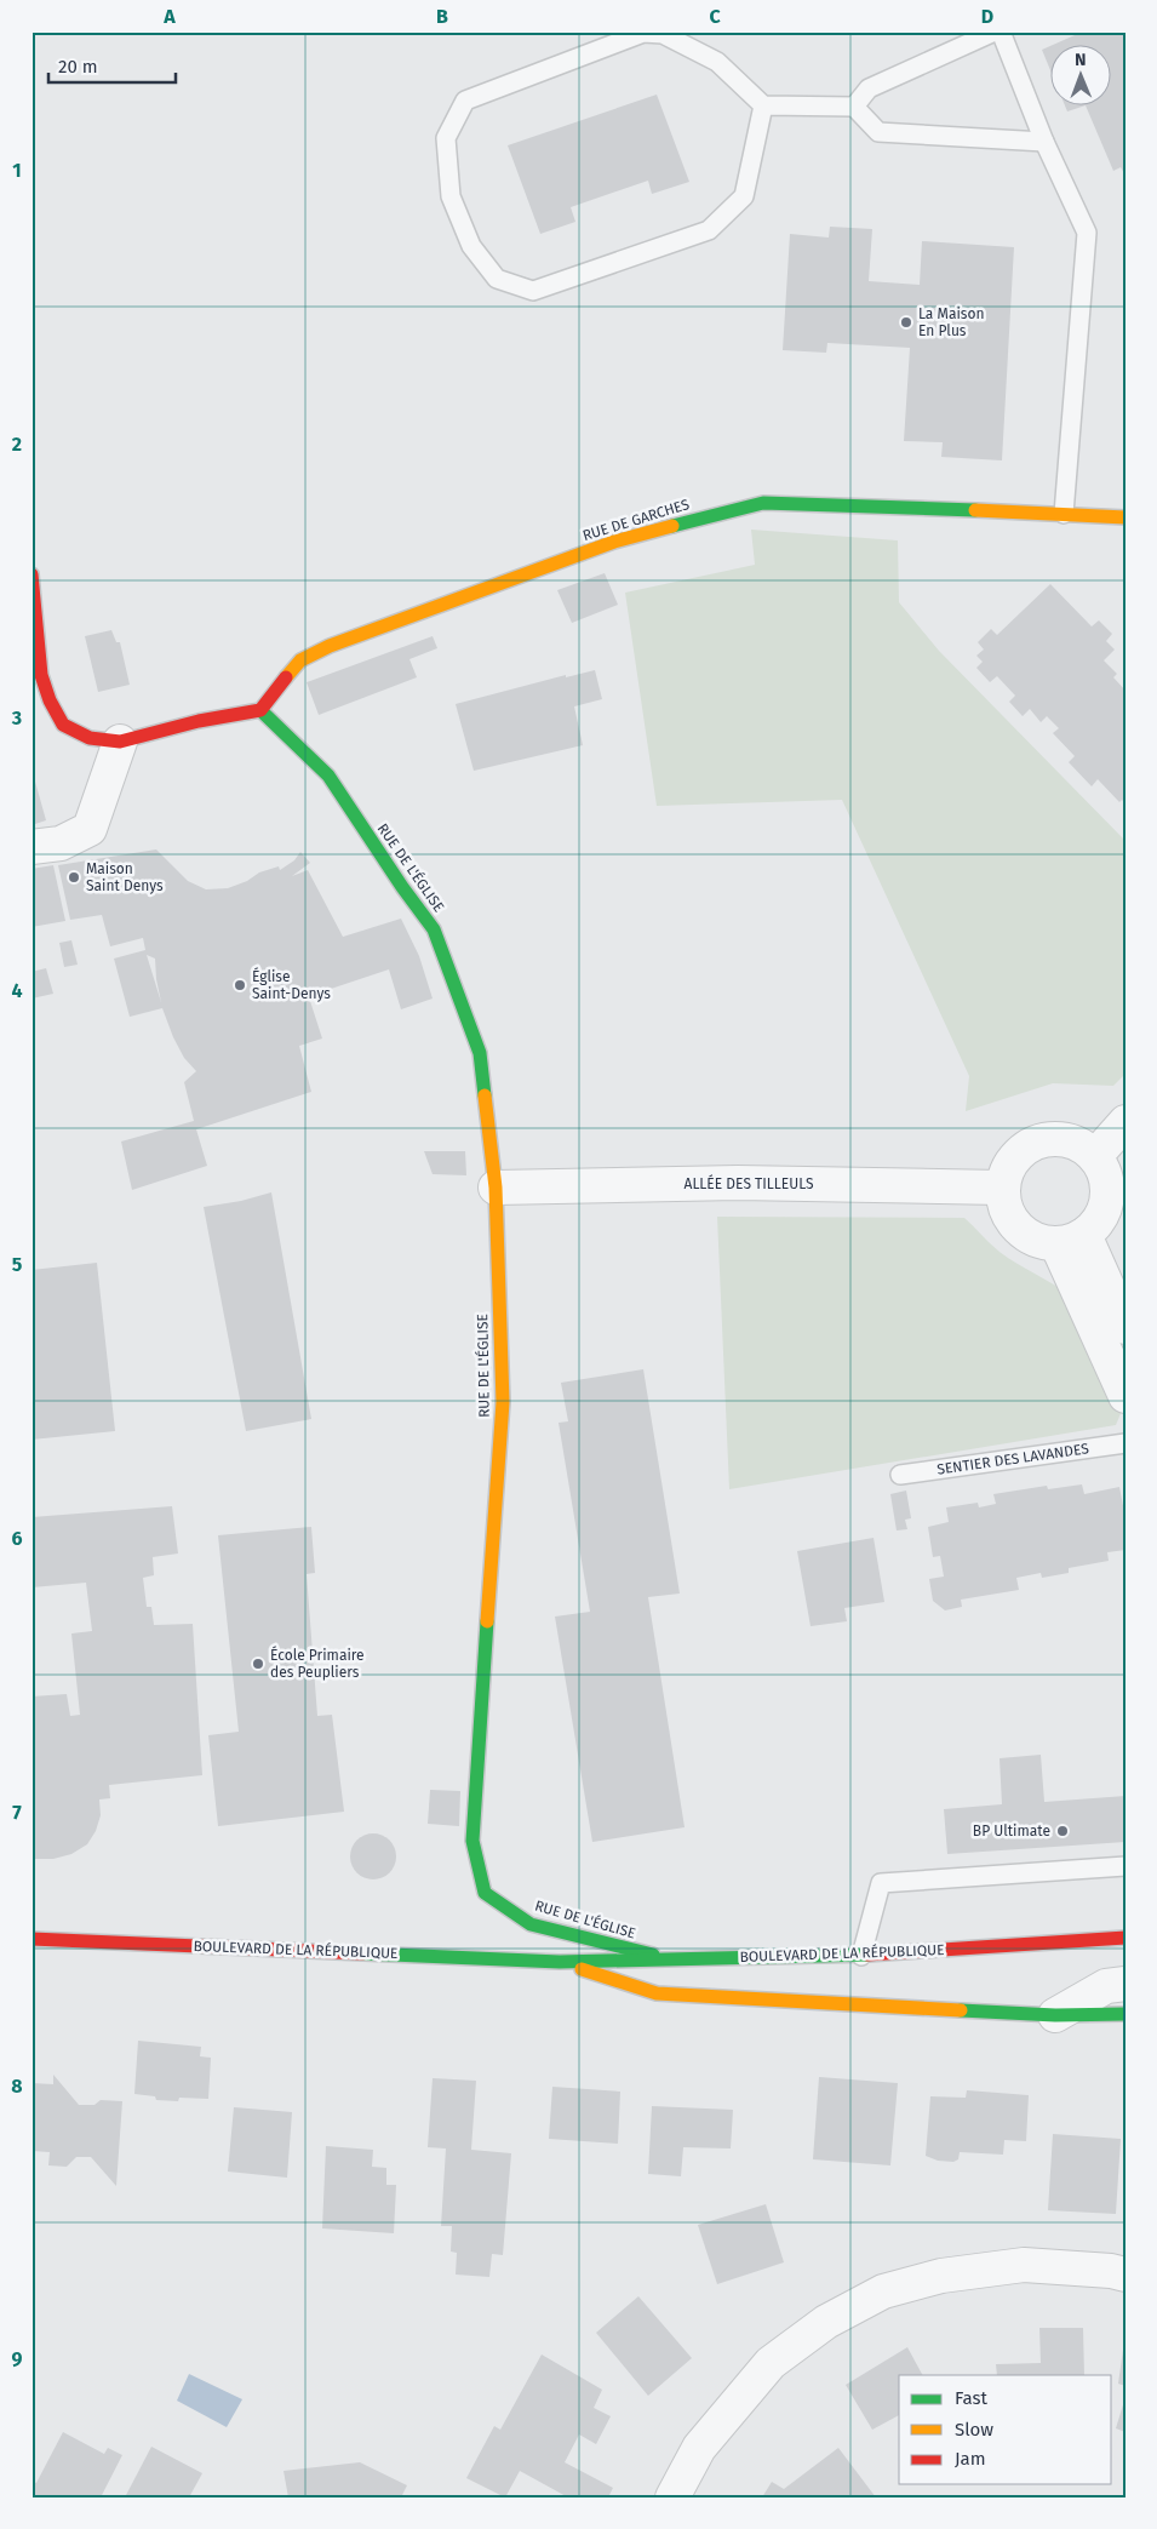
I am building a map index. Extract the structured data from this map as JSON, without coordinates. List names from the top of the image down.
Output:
{
  "streets": {
    "street": [
      "RUE DE GARCHES",
      "RUE DE L'ÉGLISE",
      "ALLÉE DES TILLEULS",
      "BOULEVARD DE LA RÉPUBLIQUE"
    ],
    "lane": ["SENTIER DES LAVANDES"]
  },
  "crossings": [
    ["RUE DE GARCHES", "RUE DE L'ÉGLISE"],
    ["RUE DE L'ÉGLISE", "ALLÉE DES TILLEULS"],
    ["RUE DE L'ÉGLISE", "BOULEVARD DE LA RÉPUBLIQUE"]
  ],
  "places": [
    "La Maison En Plus",
    "Maison Saint Denys",
    "Église Saint-Denys",
    "École Primaire des Peupliers",
    "BP Ultimate"
  ],
  "legend": ["Fast", "Slow", "Jam"],
  "scale_bar": "20 m",
  "north": "top",
  "grid": {
    "columns": [
      "A",
      "B",
      "C",
      "D"
    ],
    "rows": [
      "1",
      "2",
      "3",
      "4",
      "5",
      "6",
      "7",
      "8",
      "9"
    ]
  }
}
